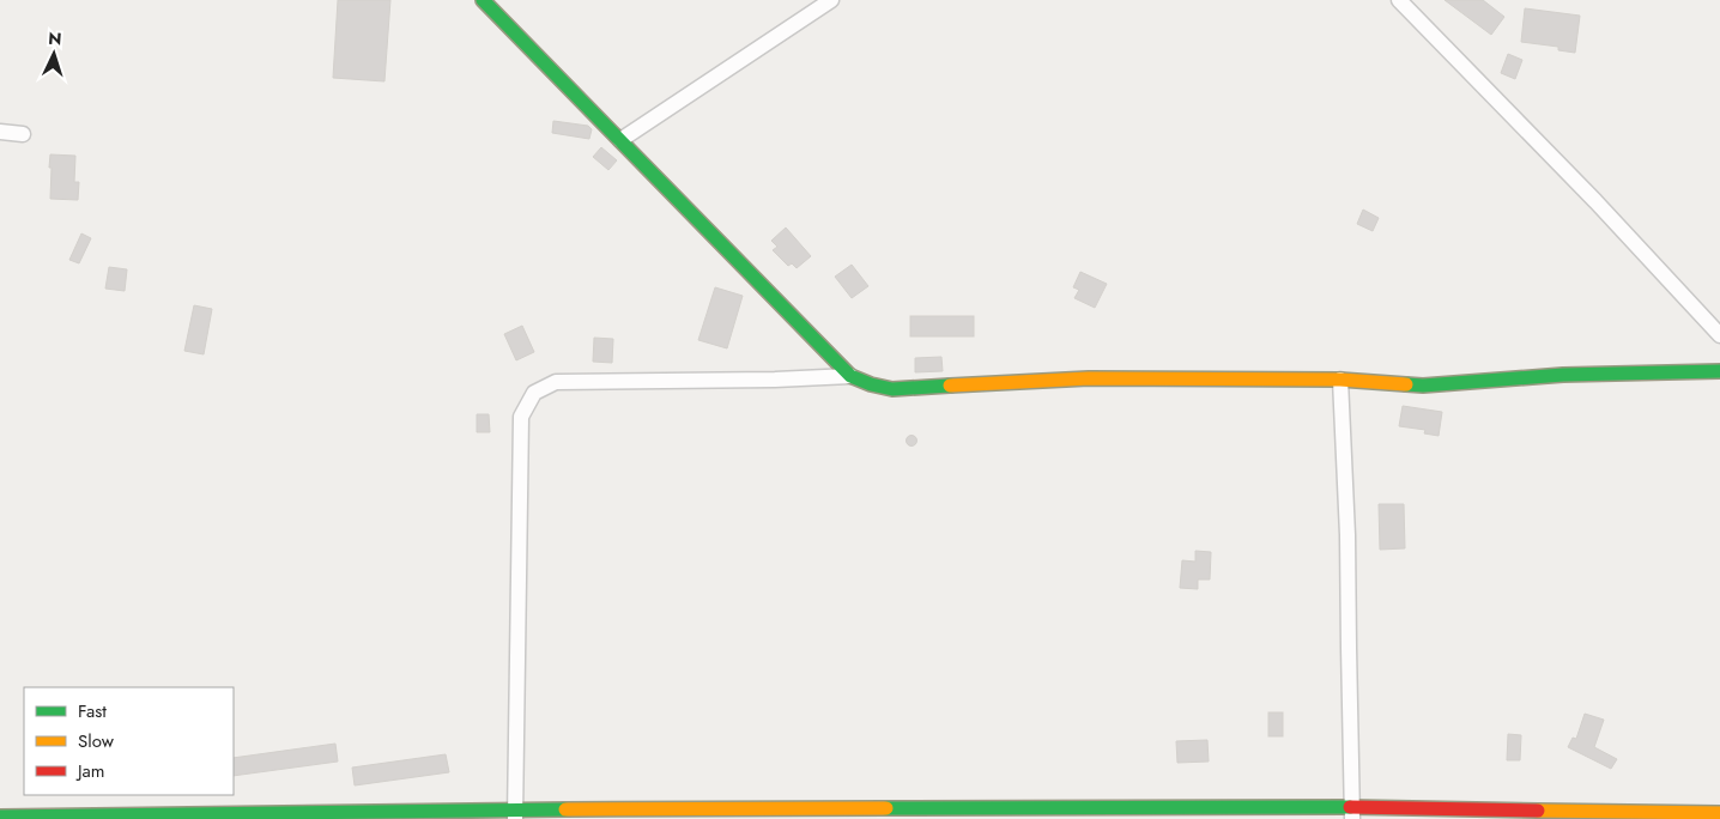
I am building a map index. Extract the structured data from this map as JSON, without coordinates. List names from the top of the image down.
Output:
{
  "legend": ["Fast", "Slow", "Jam"],
  "north": "top"
}
